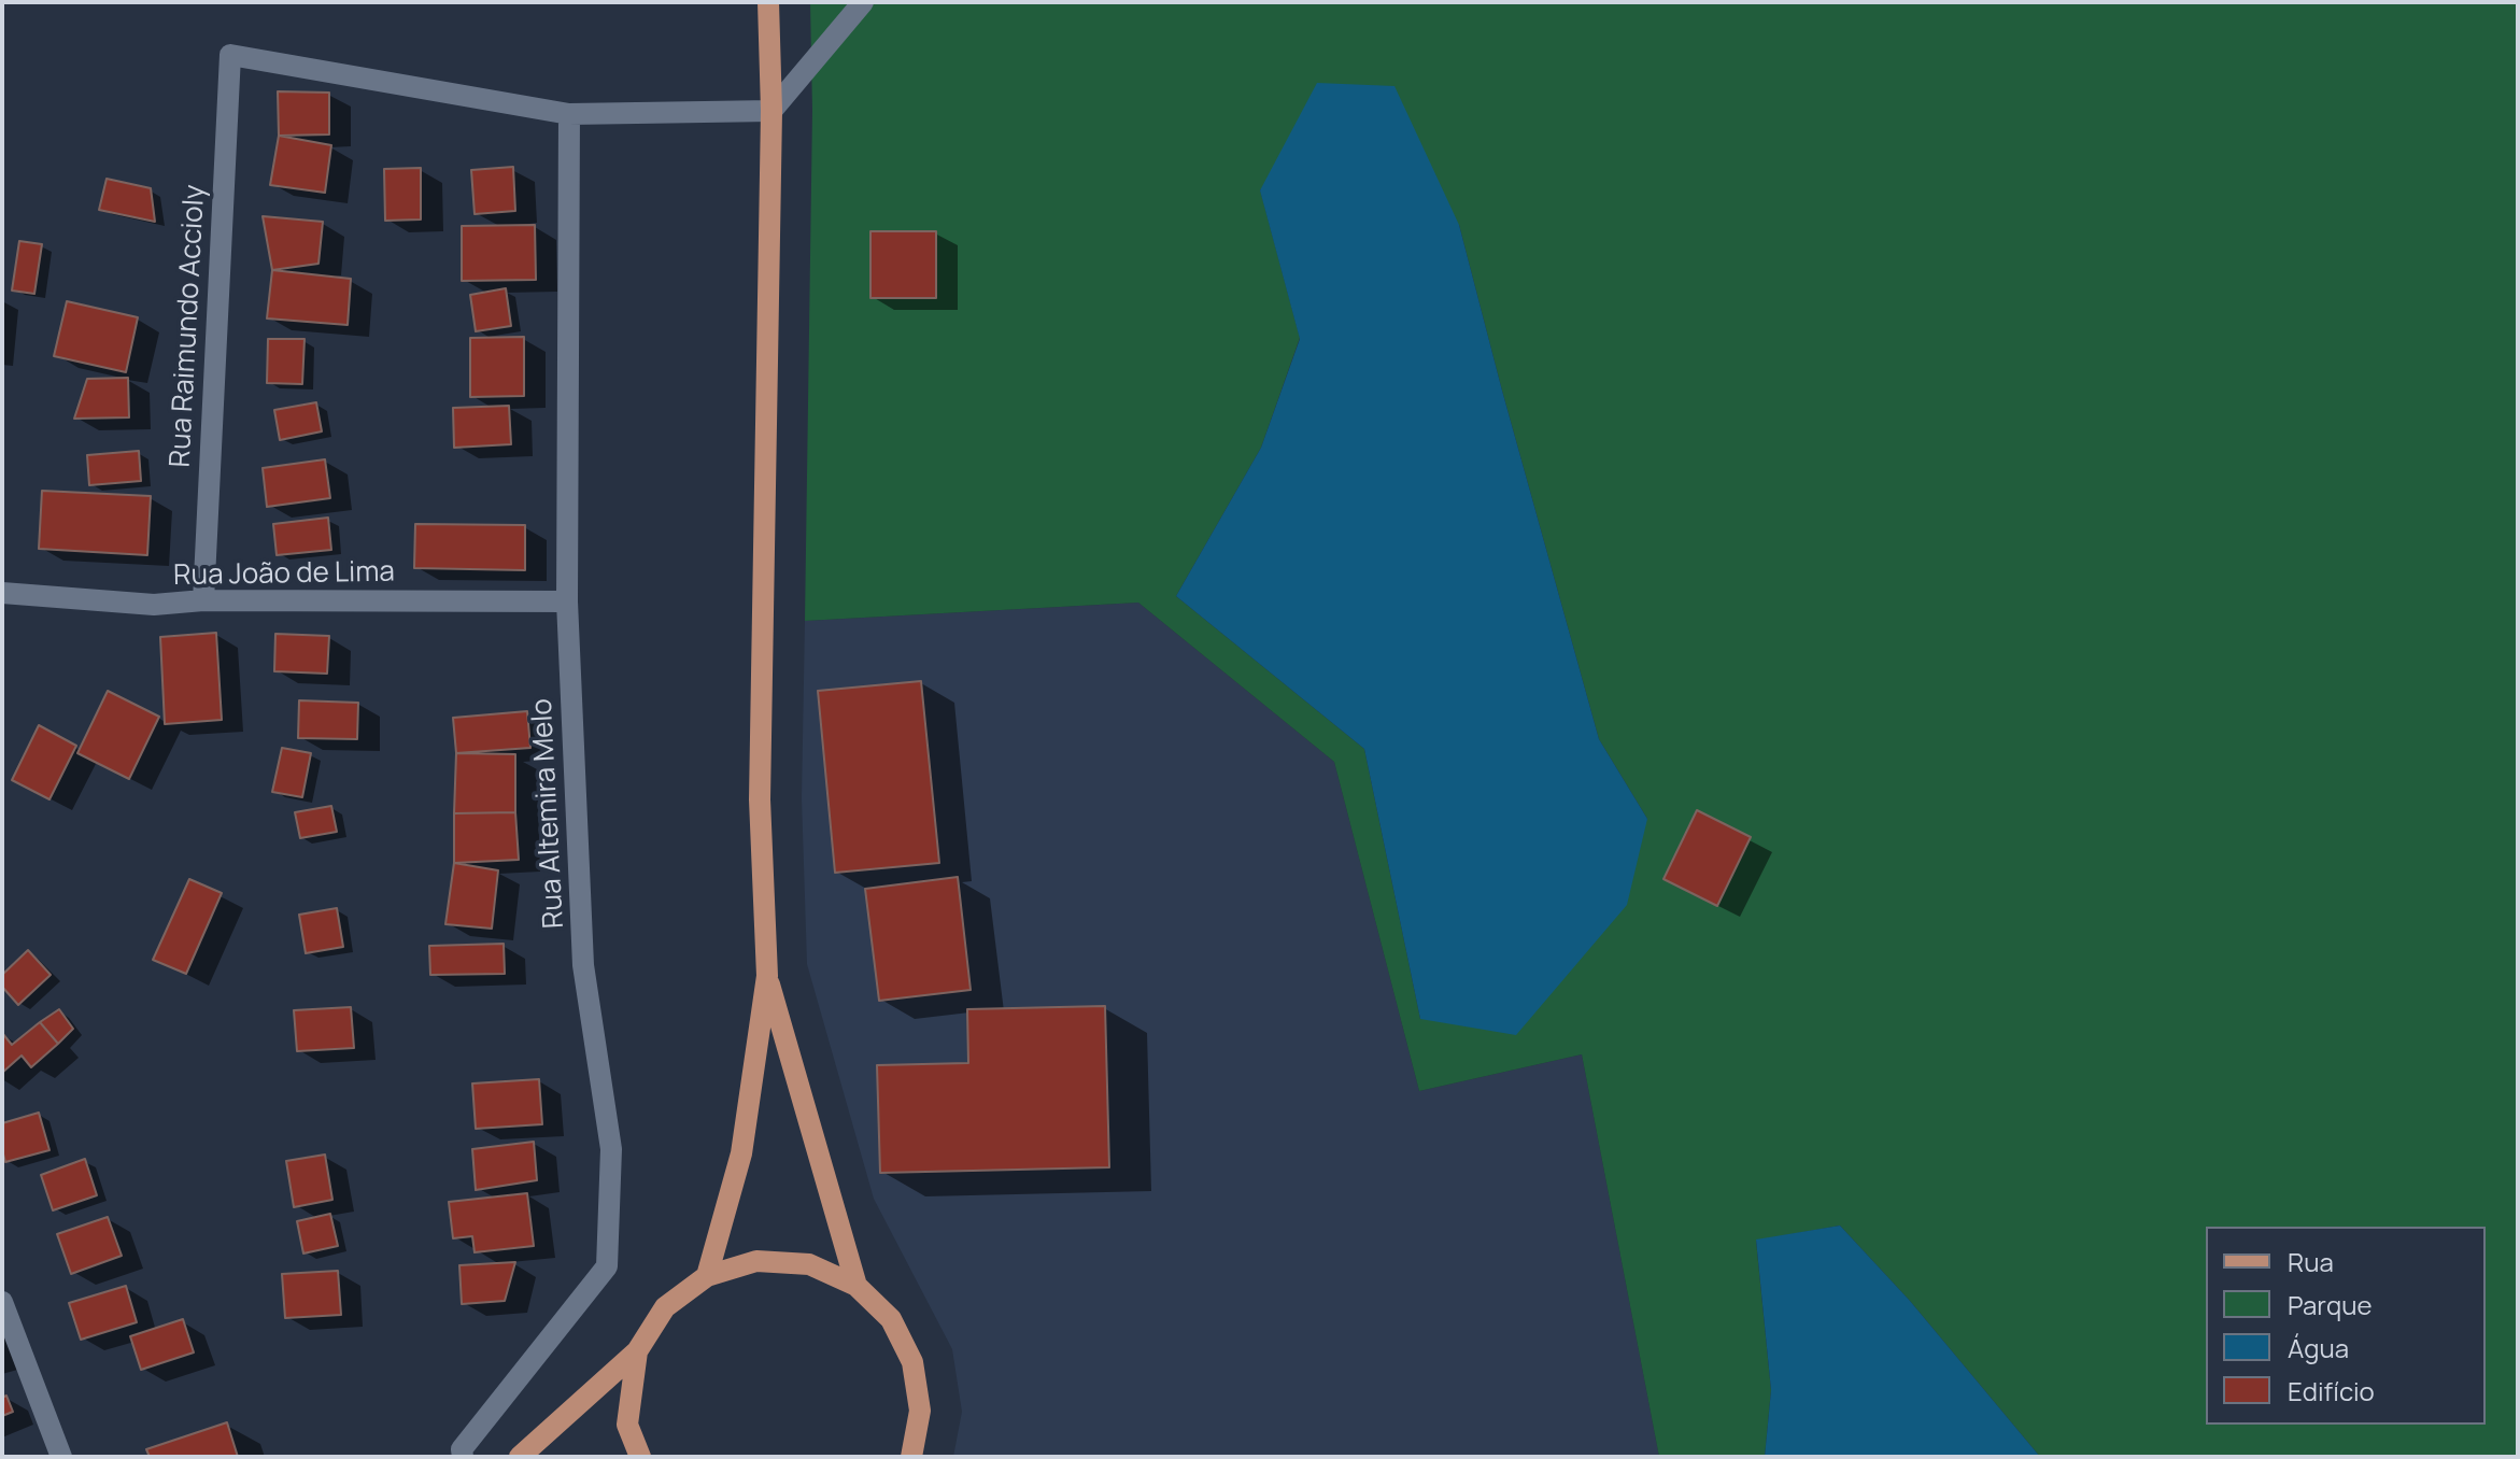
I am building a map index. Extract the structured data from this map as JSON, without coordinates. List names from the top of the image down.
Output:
{
  "streets": {
    "street": ["Rua Raimundo Accioly", "Rua João de Lima", "Rua Altemira Melo"]
  },
  "crossings": [
    ["Rua Raimundo Accioly", "Rua João de Lima"],
    ["Rua Raimundo Accioly", "Rua Altemira Melo"],
    ["Rua João de Lima", "Rua Altemira Melo"]
  ],
  "legend": [
    "Rua",
    "Parque",
    "Água",
    "Edifício"
  ]
}
